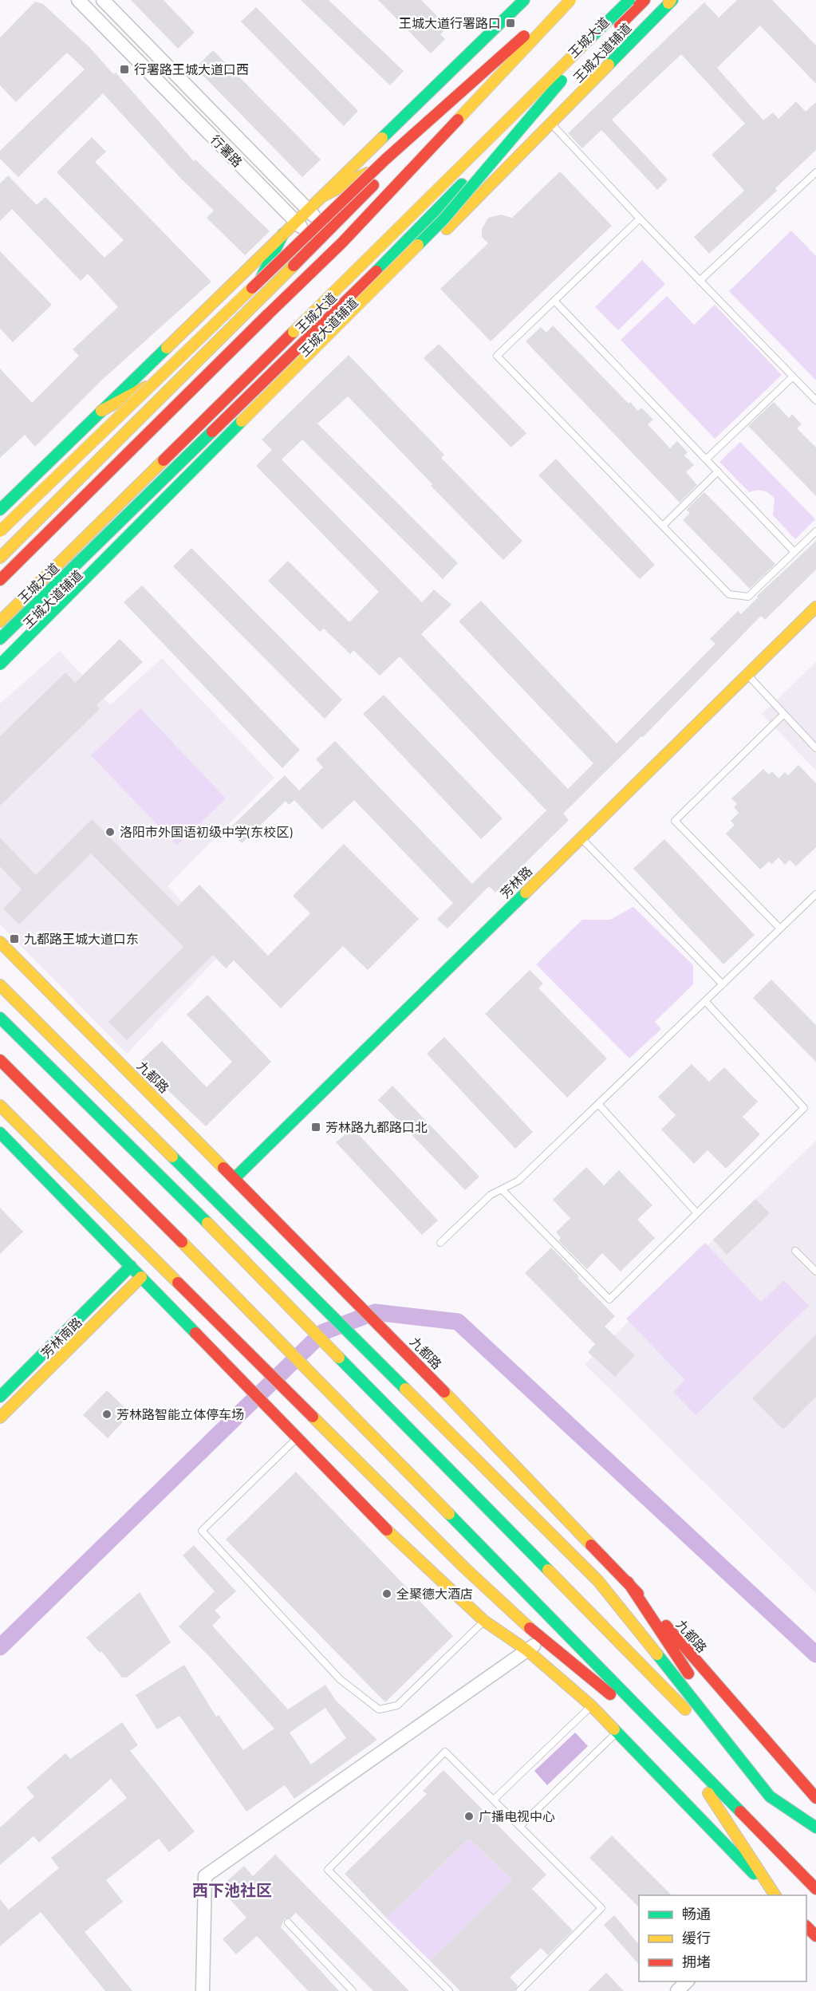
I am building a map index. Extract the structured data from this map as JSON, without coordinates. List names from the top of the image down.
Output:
{
  "streets": {
    "main road": [
      "王城大道",
      "王城大道辅道",
      "芳林路",
      "九都路",
      "芳林南路"
    ],
    "street": ["行署路"]
  },
  "crossings": [
    ["王城大道", "行署路"],
    ["王城大道辅道", "行署路"],
    ["芳林路", "九都路"]
  ],
  "districts": ["西下池社区"],
  "places": {
    "transit": [
      "王城大道行署路口",
      "行署路王城大道口西",
      "九都路王城大道口东",
      "芳林路九都路口北"
    ],
    "other": [
      "洛阳市外国语初级中学(东校区)",
      "芳林路智能立体停车场",
      "全聚德大酒店",
      "广播电视中心"
    ]
  },
  "legend": ["畅通", "缓行", "拥堵"]
}
